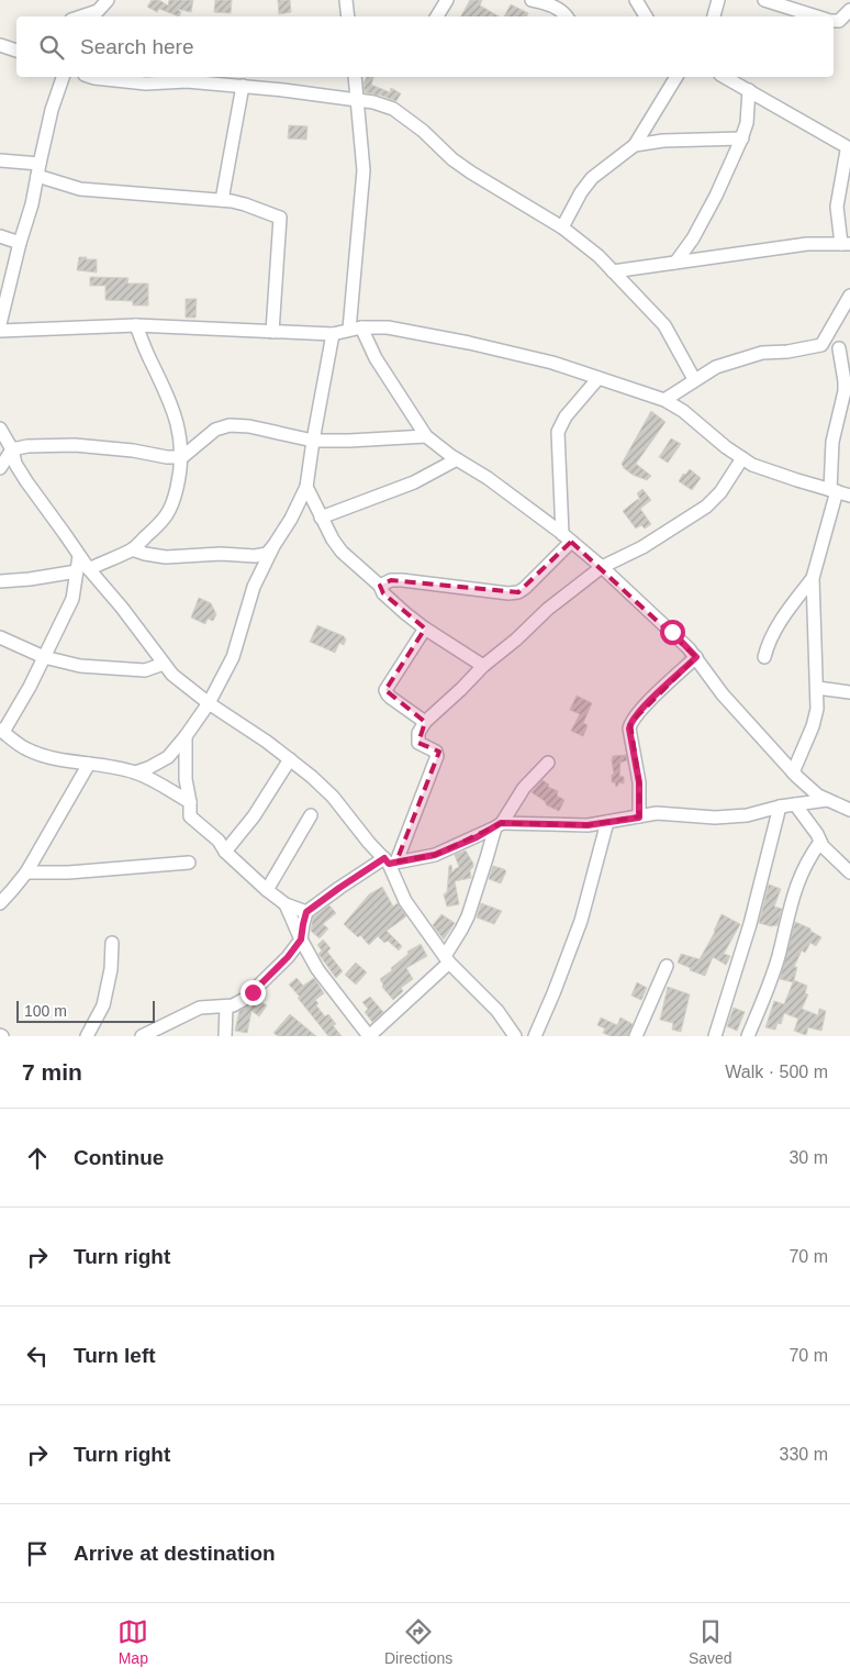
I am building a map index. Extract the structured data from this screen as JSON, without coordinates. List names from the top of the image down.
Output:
{
  "scale_bar": "100 m",
  "page": {
    "search": "Search here",
    "scale": "100 m",
    "heading": ["7 min", "Walk · 500 m"],
    "list": [
      ["Continue", "30 m"],
      ["Turn right", "70 m"],
      ["Turn left", "70 m"],
      ["Turn right", "330 m"],
      "Arrive at destination"
    ],
    "nav": ["Map", "Directions", "Saved"]
  }
}
